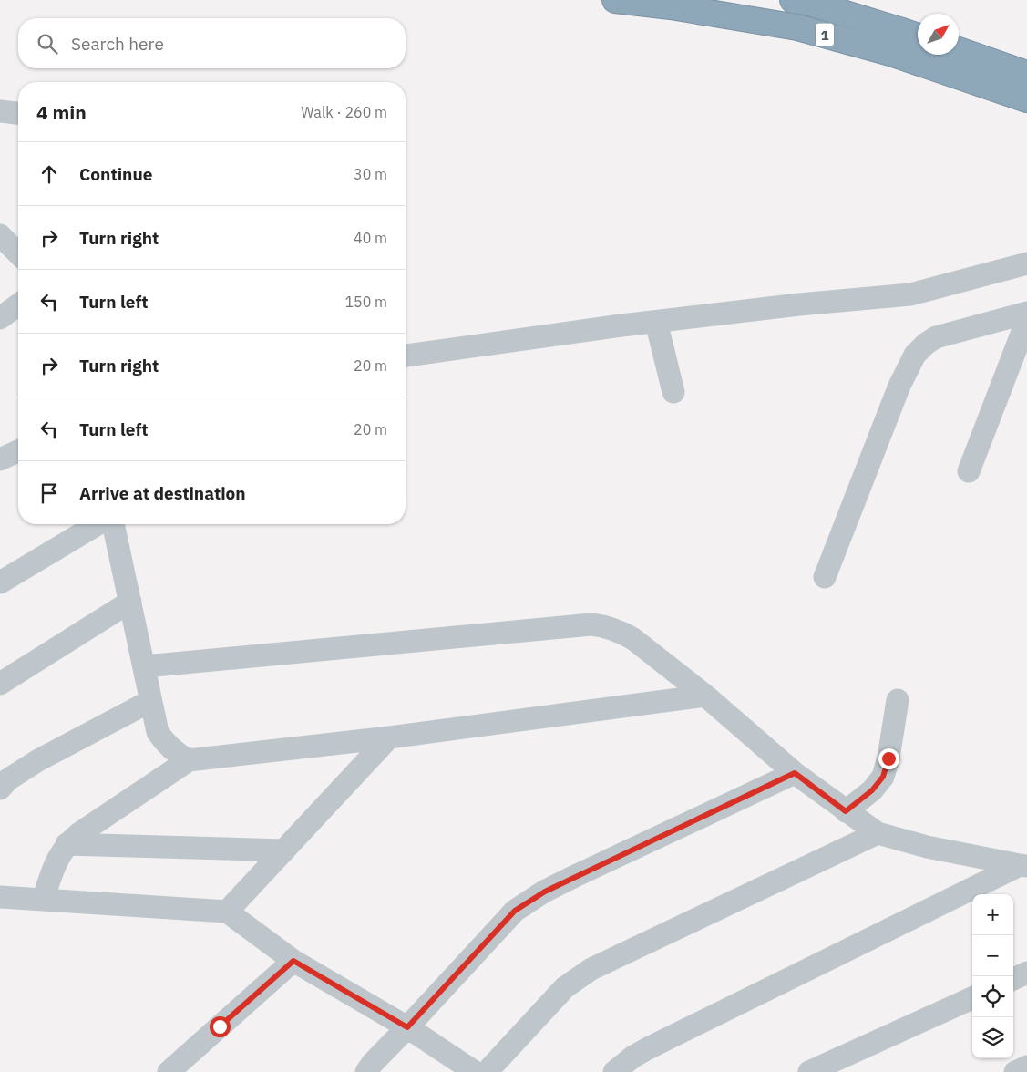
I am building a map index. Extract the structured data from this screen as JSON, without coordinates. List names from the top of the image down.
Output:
{
  "streets": {
    "highway": ["1"]
  },
  "north": "top right",
  "page": {
    "search": "Search here",
    "heading": ["4 min", "Walk · 260 m"],
    "list": [
      ["Continue", "30 m"],
      ["Turn right", "40 m"],
      ["Turn left", "150 m"],
      ["Turn right", "20 m"],
      ["Turn left", "20 m"],
      "Arrive at destination"
    ],
    "map_buttons": ["+", "−"]
  }
}
